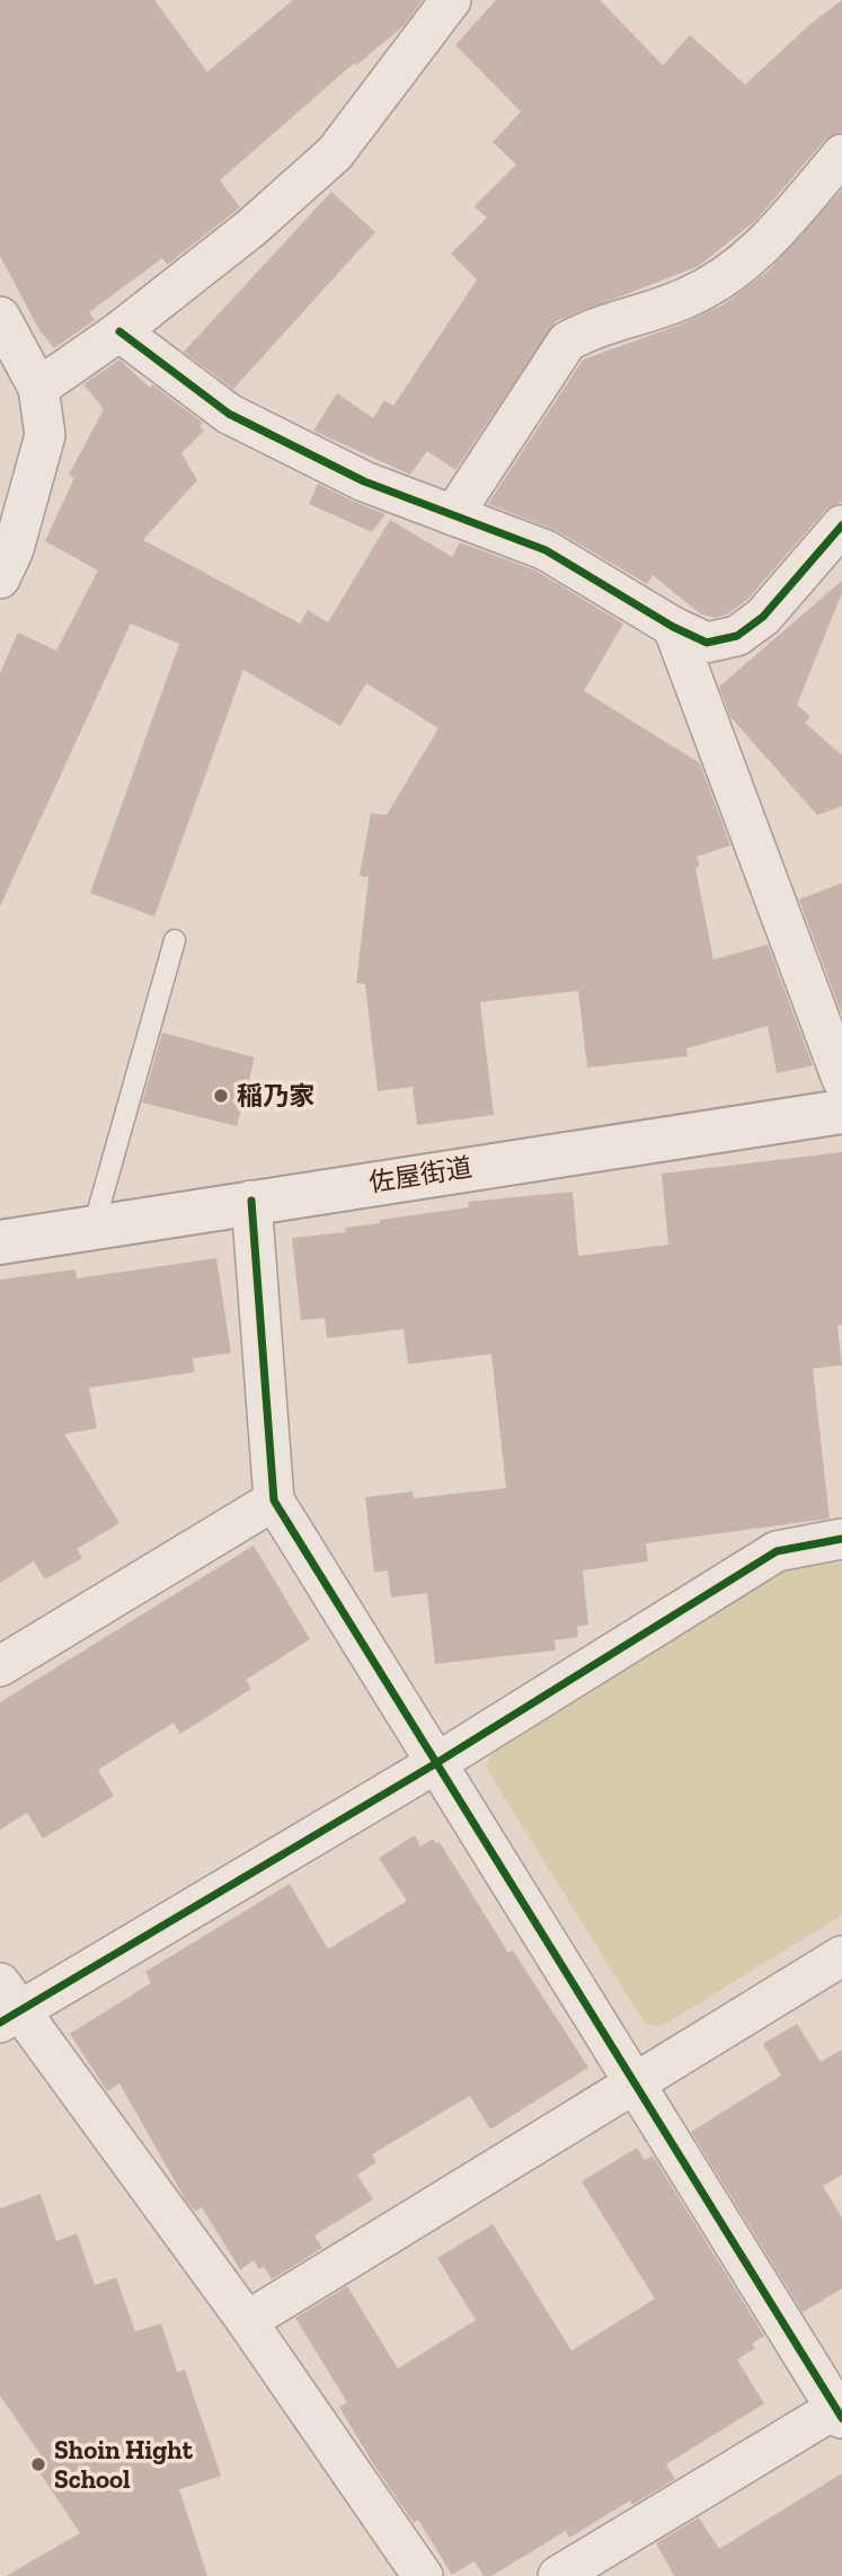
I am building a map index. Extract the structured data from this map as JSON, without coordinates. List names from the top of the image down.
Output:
{
  "streets": {
    "street": ["佐屋街道"]
  },
  "places": ["稲乃家", "Shoin Hight School"]
}
